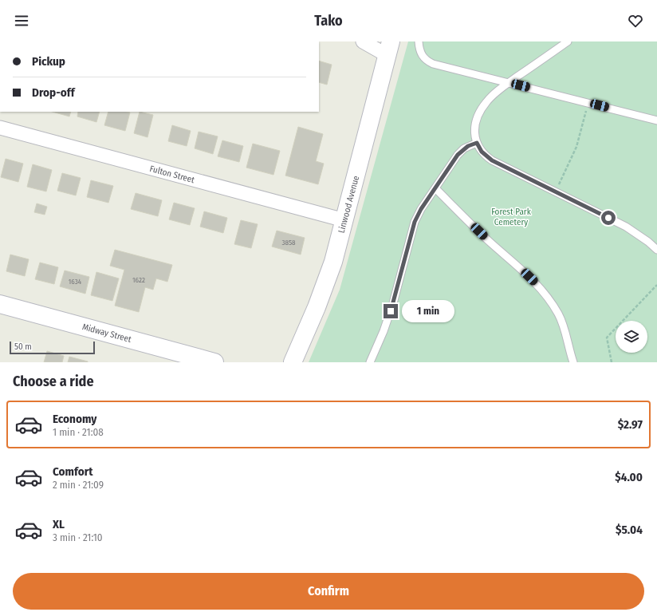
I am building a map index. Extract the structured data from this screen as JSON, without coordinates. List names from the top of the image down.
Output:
{
  "streets": {
    "main road": ["Linwood Avenue", "Midway Street"],
    "street": ["Fulton Street"]
  },
  "crossings": [
    ["Fulton Street", "Linwood Avenue"]
  ],
  "parks": ["Forest Park Cemetery"],
  "house_numbers": ["3858", "1622", "1634"],
  "scale_bar": "50 m",
  "page": {
    "header": "Tako",
    "banner": ["Pickup", "Drop-off"],
    "bubble": "1 min",
    "scale": "50 m",
    "heading": "Choose a ride",
    "list": [
      {
        "name": "Economy",
        "note": "1 min · 21:08",
        "value": "$2.97"
      },
      {
        "name": "Comfort",
        "note": "2 min · 21:09",
        "value": "$4.00"
      },
      {
        "name": "XL",
        "note": "3 min · 21:10",
        "value": "$5.04"
      }
    ],
    "buttons": "Confirm"
  }
}
